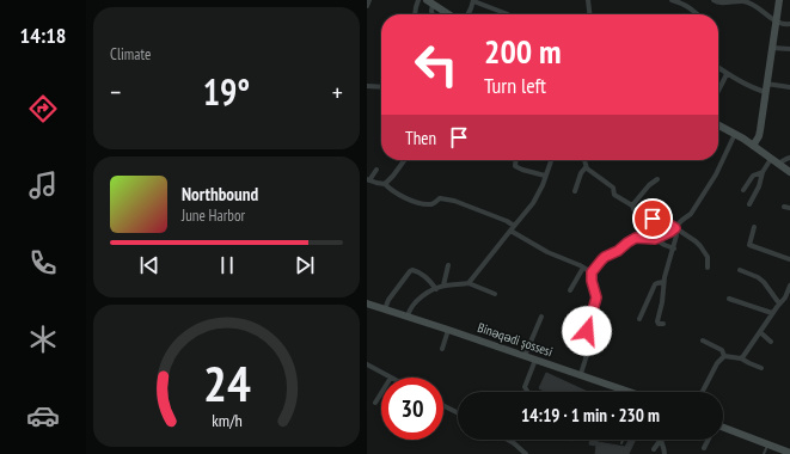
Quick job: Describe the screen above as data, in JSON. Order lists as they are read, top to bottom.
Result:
{
  "streets": {
    "main road": ["Binəqədi şossesi"]
  },
  "page": {
    "tabs": "14:18",
    "tile": "Climate",
    "turn": ["200 m", "Turn left"],
    "heat": ["−", "19°", "+"],
    "then": "Then",
    "song": ["Northbound", "June Harbor"],
    "limit": "30",
    "trip": "14:19 · 1 min · 230 m",
    "gauge": ["24", "km/h"]
  }
}
